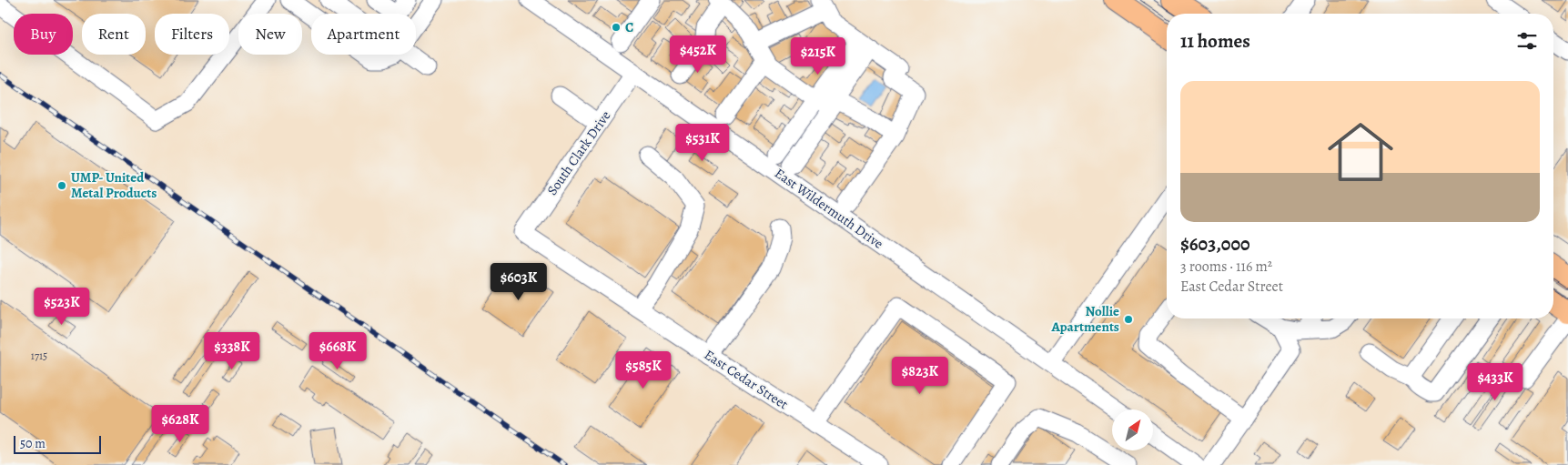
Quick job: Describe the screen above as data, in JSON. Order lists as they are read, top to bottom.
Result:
{
  "streets": {
    "street": ["South Clark Drive", "East Wildermuth Drive", "East Cedar Street"]
  },
  "crossings": [
    ["South Clark Drive", "East Wildermuth Drive"],
    ["South Clark Drive", "East Cedar Street"]
  ],
  "places": ["C", "UMP- United Metal Products", "Nollie Apartments"],
  "house_numbers": ["1715"],
  "scale_bar": "50 m",
  "north": "top right",
  "page": {
    "chip": [
      "Buy",
      "Rent",
      "Filters",
      "New",
      "Apartment"
    ],
    "heading": "11 homes",
    "price": [
      "$452K",
      "$215K",
      "$531K",
      "$603K",
      "$523K",
      "$338K",
      "$668K",
      "$585K",
      "$823K",
      "$433K",
      "$628K"
    ],
    "list": [
      {
        "name": "$603,000",
        "note": "3 rooms · 116 m² · East Cedar Street"
      }
    ],
    "scale": "50 m"
  }
}
